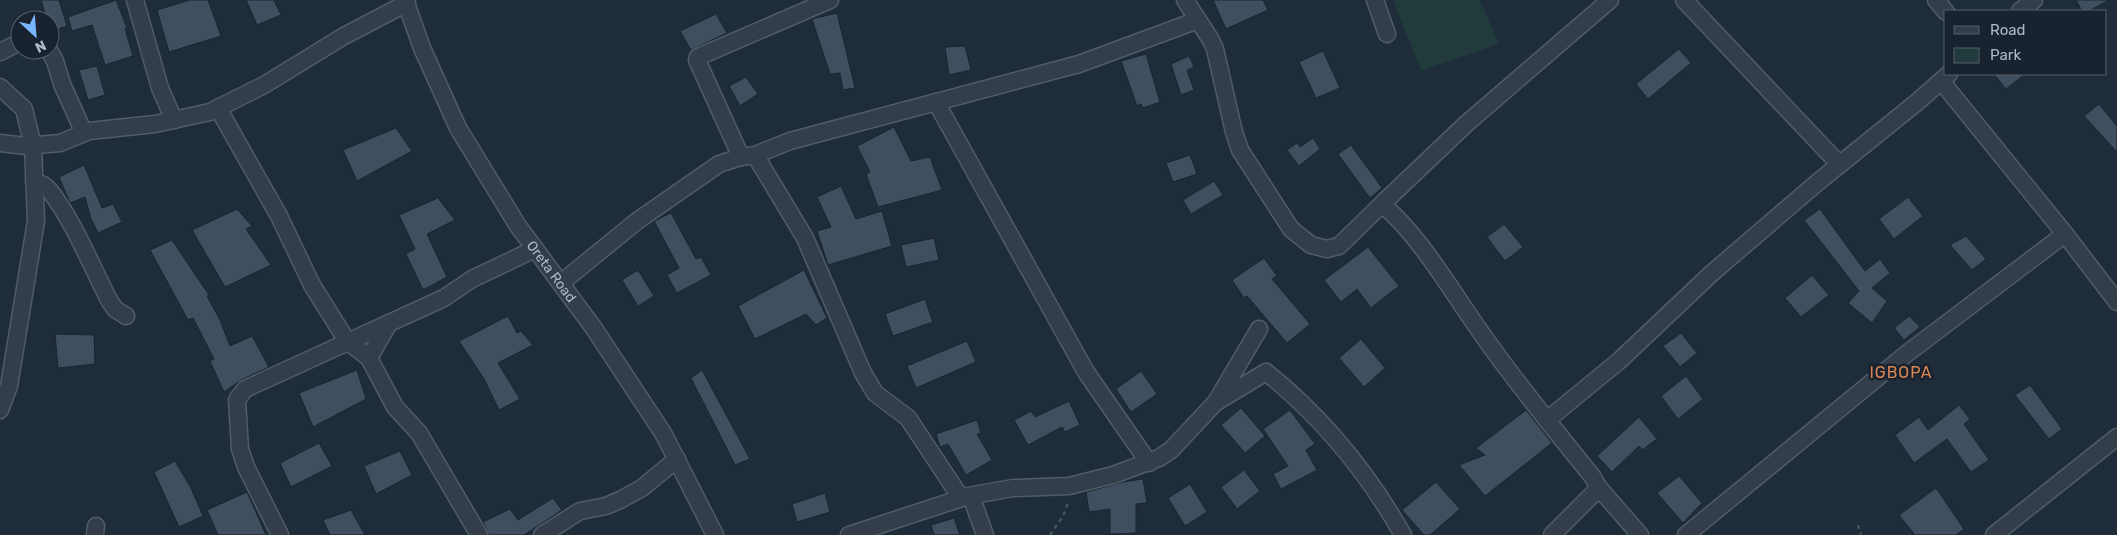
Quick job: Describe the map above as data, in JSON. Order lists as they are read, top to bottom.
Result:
{
  "streets": {
    "street": ["Oreta Road"]
  },
  "districts": ["IGBOPA"],
  "legend": ["Road", "Park"],
  "north": "bottom right"
}
